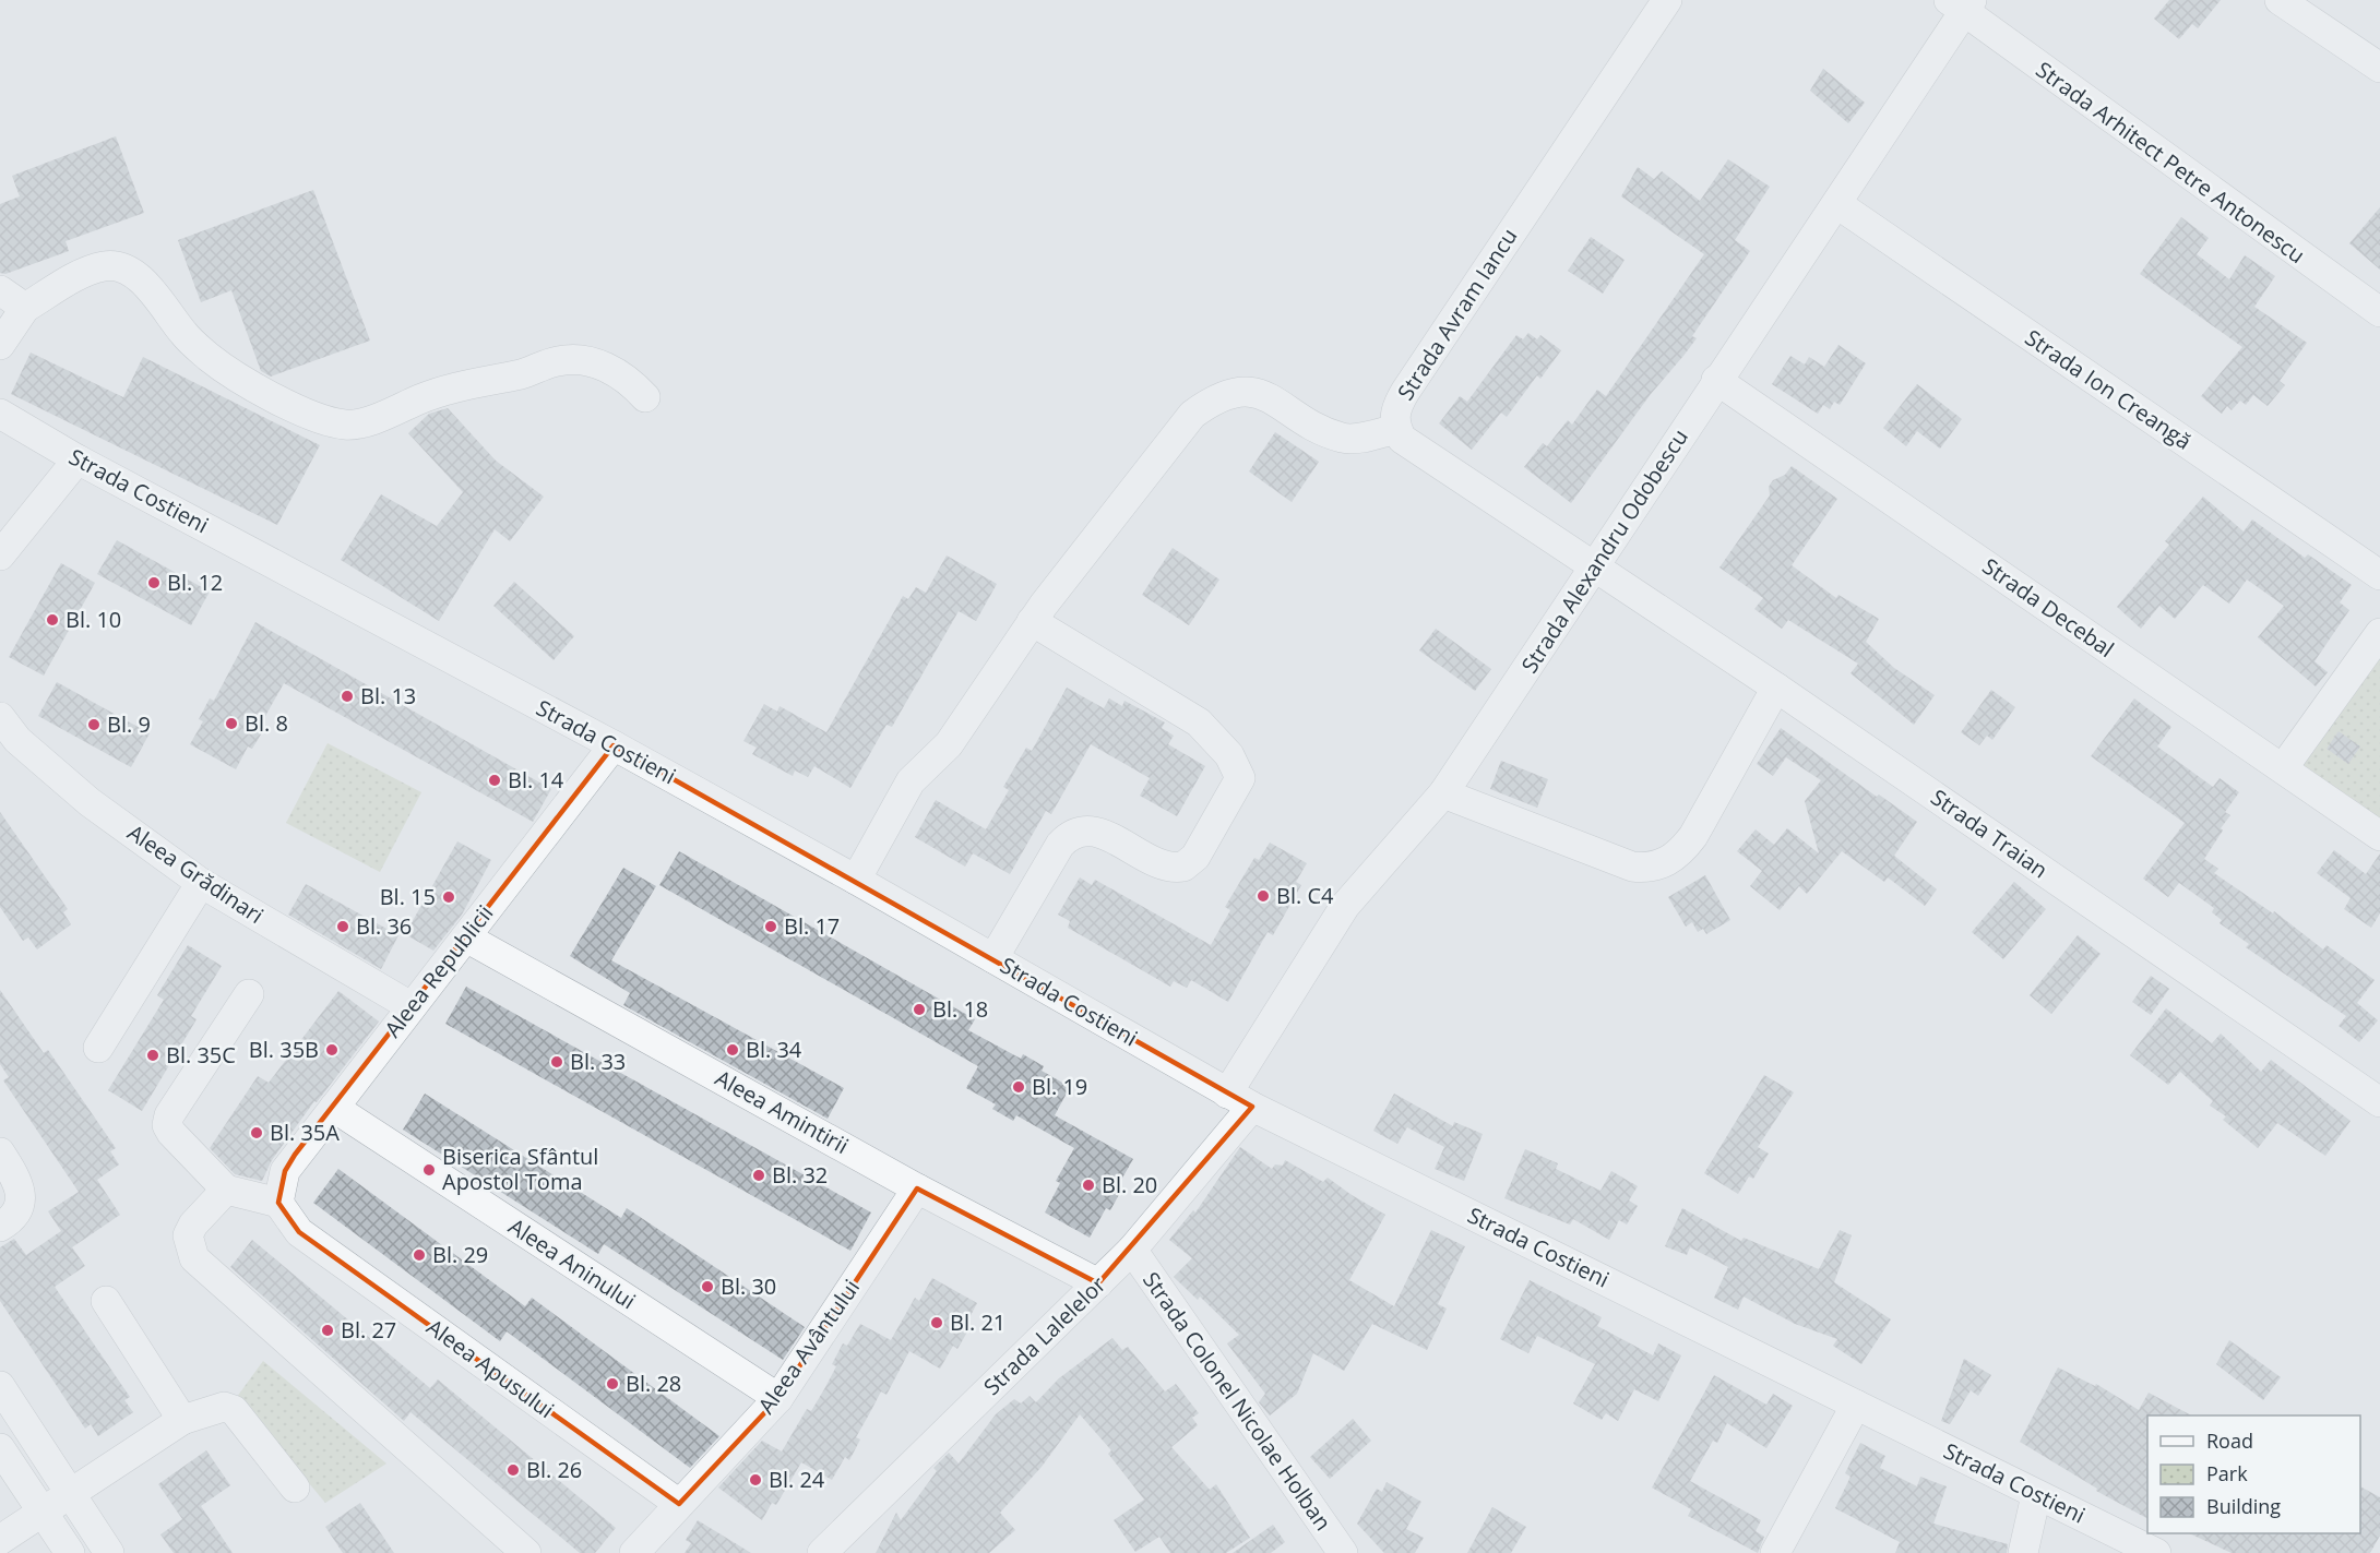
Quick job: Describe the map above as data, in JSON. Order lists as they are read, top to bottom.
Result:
{
  "streets": {
    "street": [
      "Strada Arhitect Petre Antonescu",
      "Strada Avram Iancu",
      "Strada Ion Creangă",
      "Strada Costieni",
      "Strada Alexandru Odobescu",
      "Strada Decebal",
      "Strada Traian",
      "Aleea Grădinari",
      "Aleea Republicii",
      "Aleea Amintirii",
      "Aleea Aninului",
      "Strada Lalelelor",
      "Aleea Avântului",
      "Aleea Apusului",
      "Strada Colonel Nicolae Holban"
    ]
  },
  "crossings": [
    ["Strada Arhitect Petre Antonescu", "Strada Alexandru Odobescu"],
    ["Strada Avram Iancu", "Strada Alexandru Odobescu"],
    ["Strada Avram Iancu", "Strada Traian"],
    ["Strada Ion Creangă", "Strada Alexandru Odobescu"],
    ["Strada Costieni", "Strada Alexandru Odobescu"],
    ["Strada Costieni", "Aleea Republicii"],
    ["Strada Costieni", "Strada Lalelelor"],
    ["Strada Alexandru Odobescu", "Strada Decebal"],
    ["Strada Alexandru Odobescu", "Strada Traian"],
    ["Strada Alexandru Odobescu", "Strada Lalelelor"],
    ["Aleea Grădinari", "Aleea Republicii"],
    ["Aleea Republicii", "Aleea Amintirii"],
    ["Aleea Republicii", "Aleea Aninului"],
    ["Aleea Republicii", "Aleea Apusului"],
    ["Aleea Amintirii", "Strada Lalelelor"],
    ["Aleea Amintirii", "Aleea Avântului"],
    ["Aleea Aninului", "Aleea Avântului"],
    ["Strada Lalelelor", "Strada Colonel Nicolae Holban"],
    ["Aleea Avântului", "Aleea Apusului"]
  ],
  "places": [
    "Bl. 12",
    "Bl. 10",
    "Bl. 13",
    "Bl. 8",
    "Bl. 9",
    "Bl. 14",
    "Bl. C4",
    "Bl. 15",
    "Bl. 36",
    "Bl. 17",
    "Bl. 18",
    "Bl. 35B",
    "Bl. 34",
    "Bl. 35C",
    "Bl. 33",
    "Bl. 19",
    "Bl. 35A",
    "Biserica Sfântul Apostol Toma",
    "Bl. 32",
    "Bl. 20",
    "Bl. 29",
    "Bl. 30",
    "Bl. 21",
    "Bl. 27",
    "Bl. 28",
    "Bl. 26",
    "Bl. 24"
  ],
  "legend": ["Road", "Park", "Building"]
}
